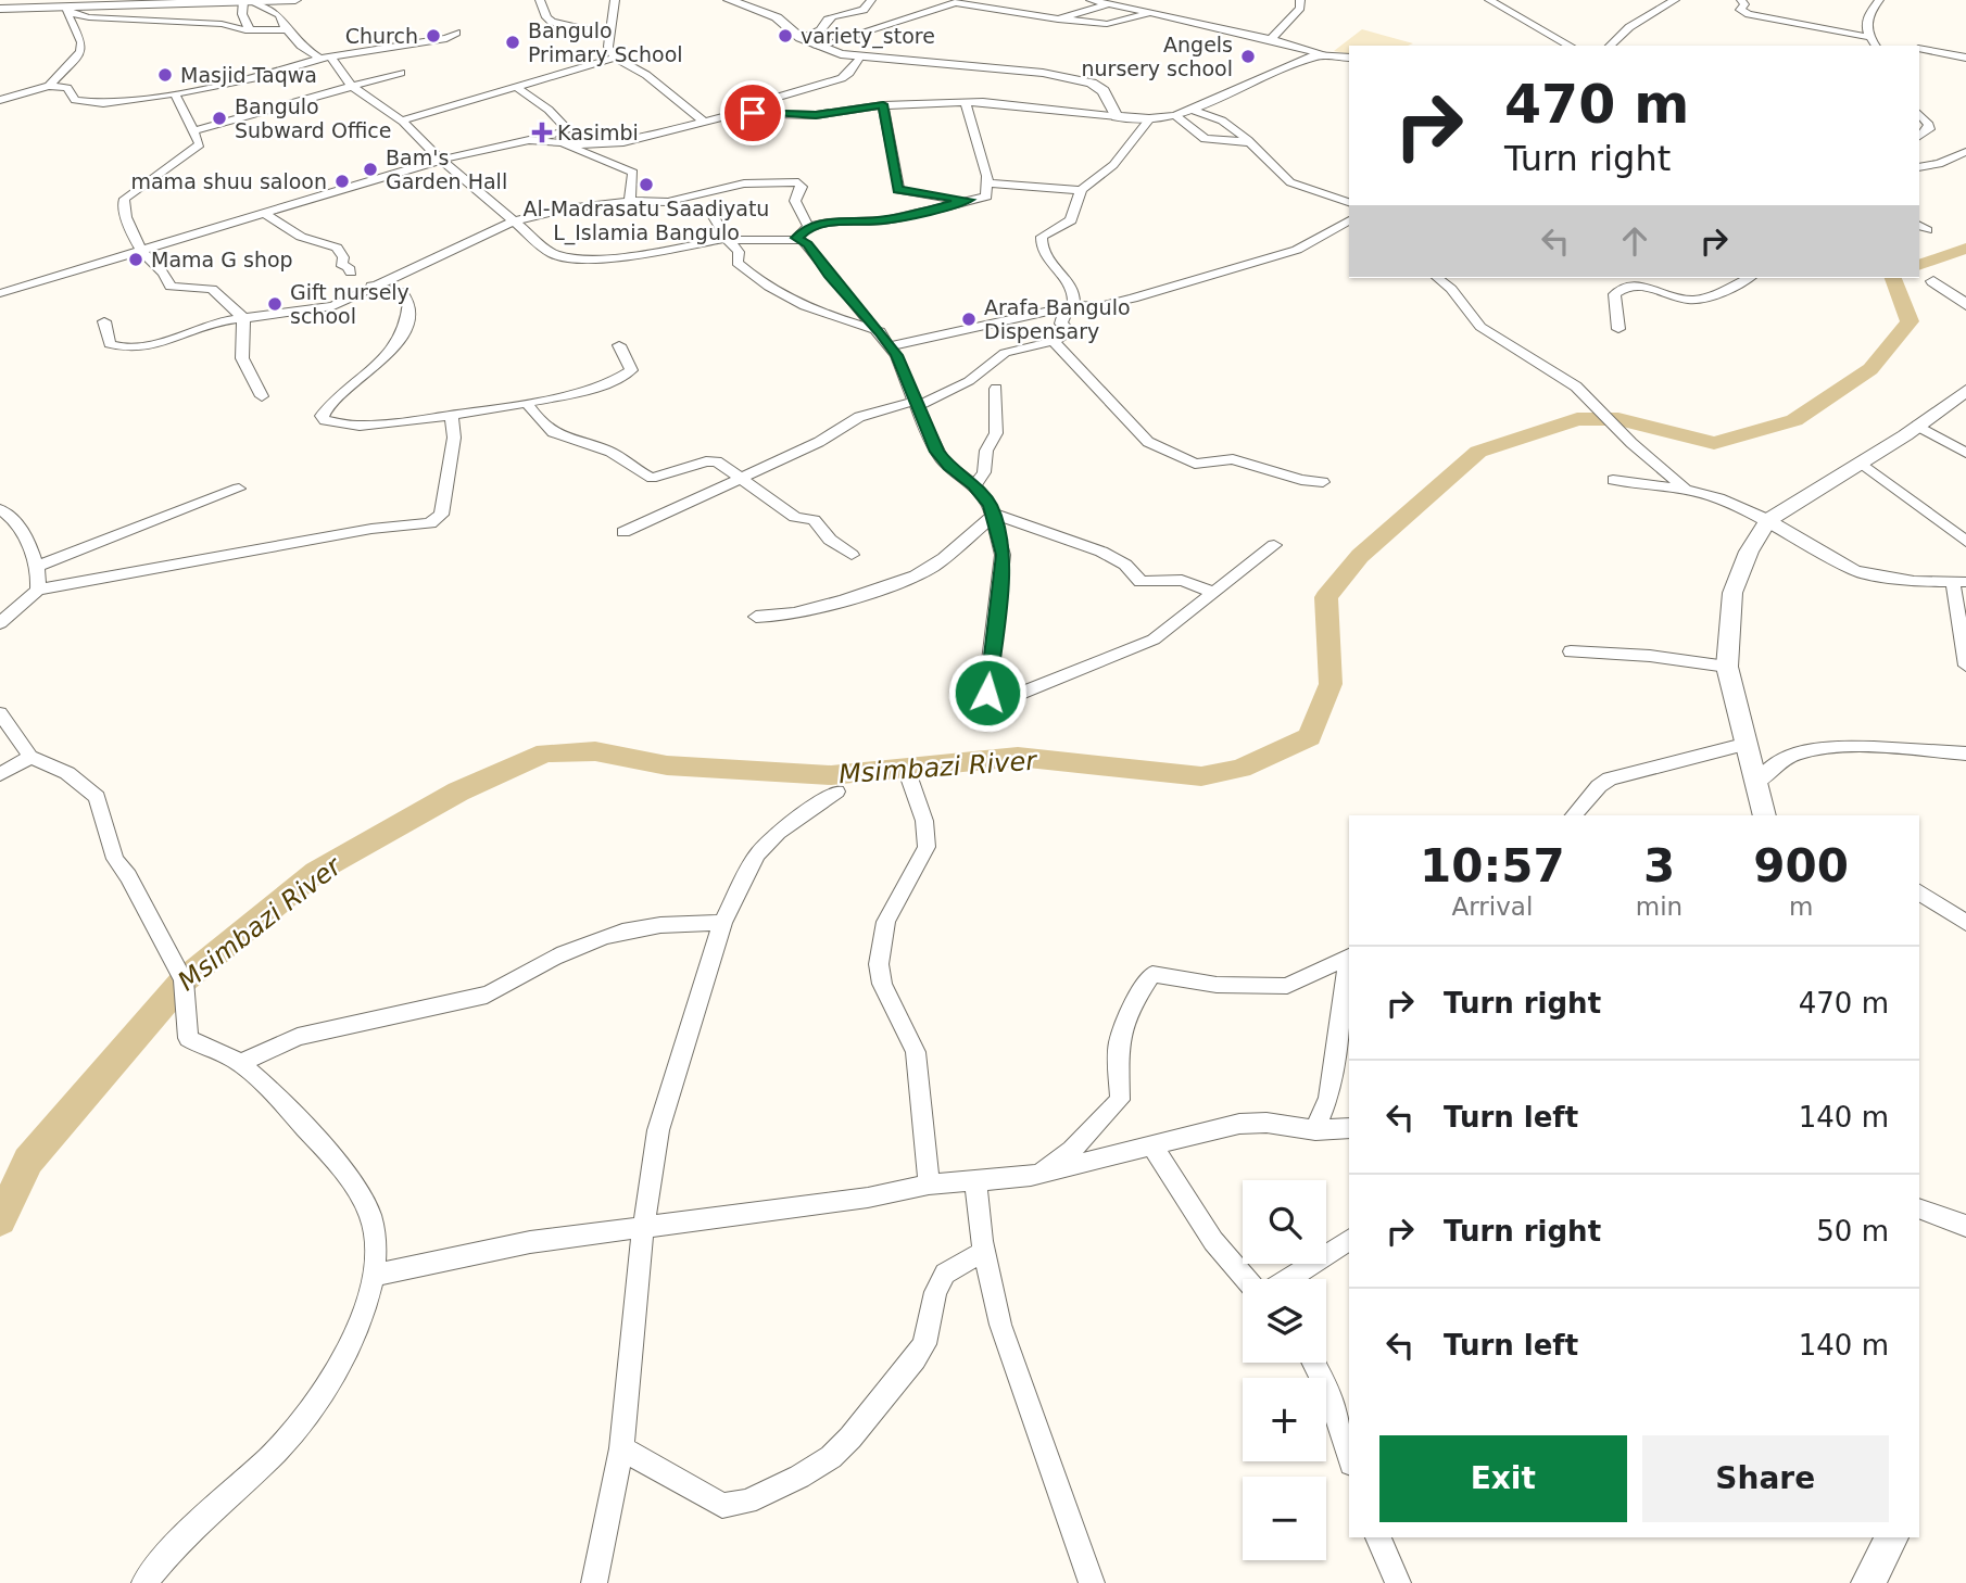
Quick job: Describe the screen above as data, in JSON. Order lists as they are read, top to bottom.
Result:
{
  "water": ["Msimbazi River"],
  "places": {
    "other": [
      "Church",
      "variety_store",
      "Bangulo Primary School",
      "Angels nursery school",
      "Masjid Taqwa",
      "Bangulo Subward Office",
      "Bam's Garden Hall",
      "mama shuu saloon",
      "Al-Madrasatu Saadiyatu L_Islamia Bangulo",
      "Mama G shop",
      "Gift nursely school",
      "Arafa Bangulo Dispensary"
    ],
    "health": ["Kasimbi"]
  },
  "page": {
    "turn": ["470 m", "Turn right"],
    "eta": [
      "10:57",
      "Arrival",
      "3",
      "min",
      "900",
      "m"
    ],
    "list": [
      {
        "name": "Turn right",
        "value": "470 m"
      },
      {
        "name": "Turn left",
        "value": "140 m"
      },
      {
        "name": "Turn right",
        "value": "50 m"
      },
      {
        "name": "Turn left",
        "value": "140 m"
      }
    ],
    "map_buttons": ["+", "−"],
    "buttons": ["Exit", "Share"]
  }
}
